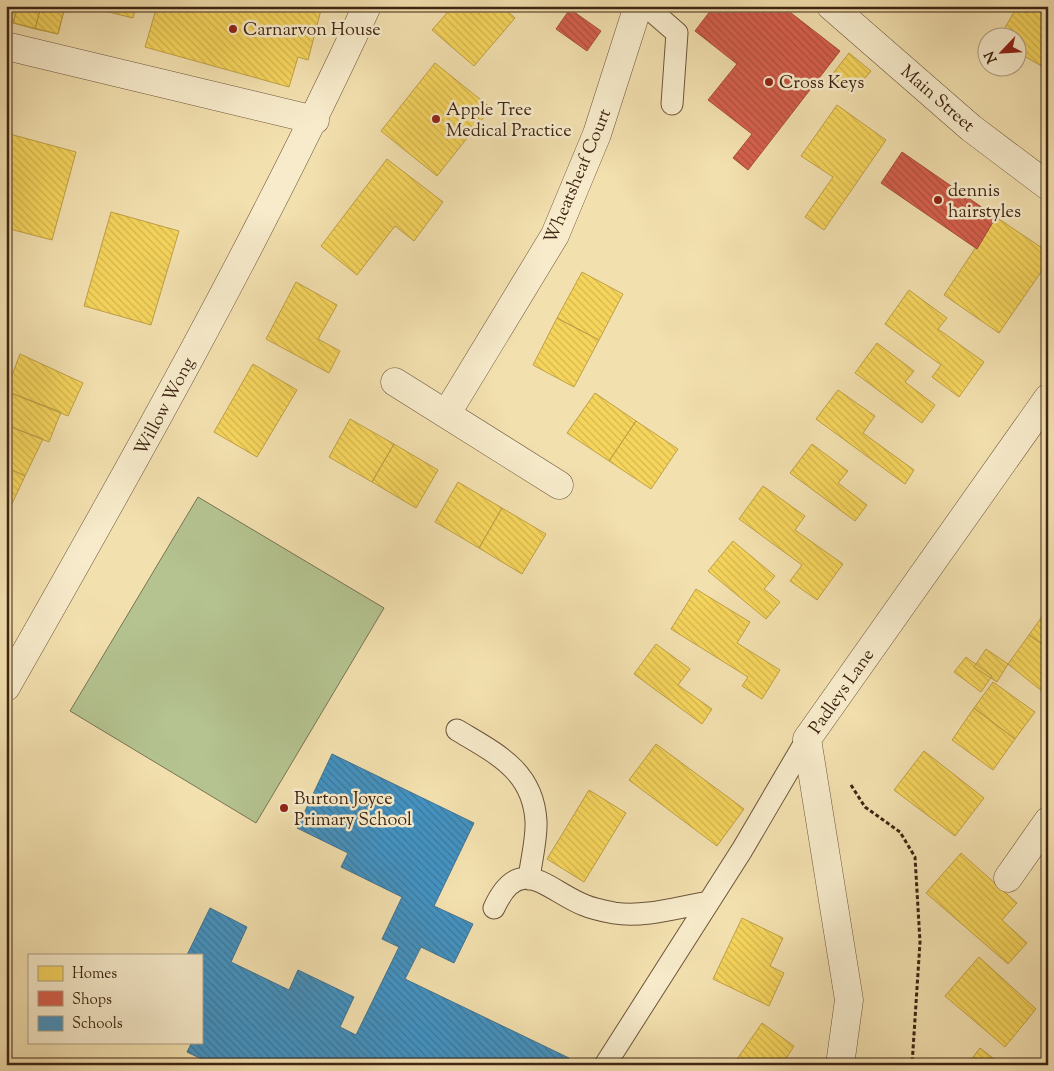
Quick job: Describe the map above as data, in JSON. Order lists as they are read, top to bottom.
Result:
{
  "streets": {
    "street": [
      "Main Street",
      "Wheatsheaf Court",
      "Willow Wong",
      "Padleys Lane"
    ]
  },
  "places": [
    "Carnarvon House",
    "Cross Keys",
    "Apple Tree Medical Practice",
    "dennis hairstyles",
    "Burton Joyce Primary School"
  ],
  "legend": ["Homes", "Shops", "Schools"],
  "north": "bottom left"
}
